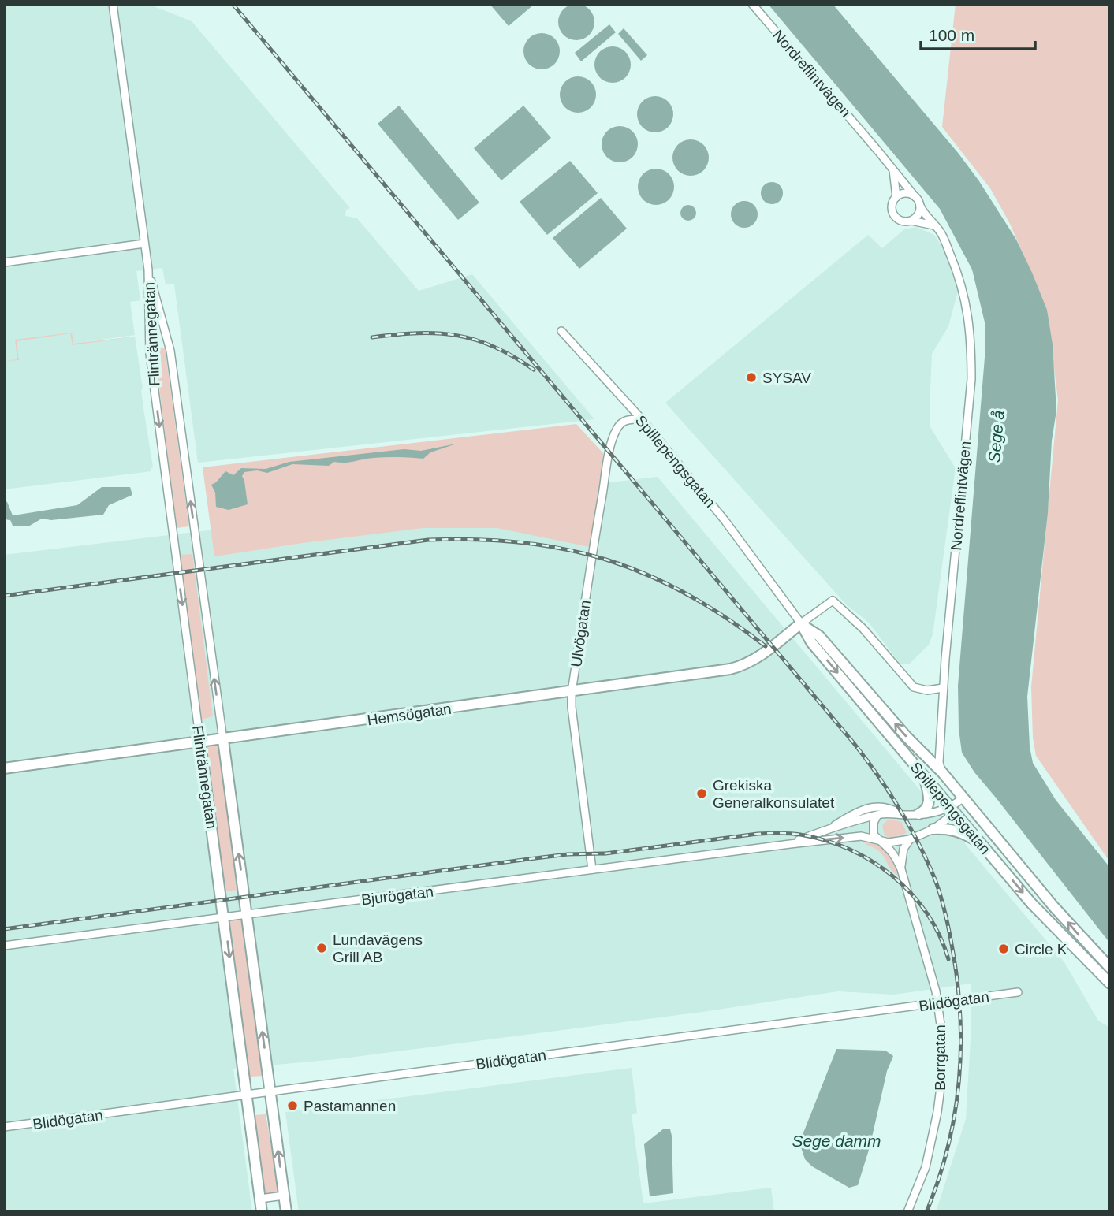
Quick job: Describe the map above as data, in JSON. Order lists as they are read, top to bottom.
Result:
{
  "streets": {
    "street": [
      "Nordreflintvägen",
      "Flintrännegatan",
      "Spillepengsgatan",
      "Ulvögatan",
      "Hemsögatan",
      "Bjurögatan",
      "Blidögatan",
      "Borrgatan"
    ]
  },
  "crossings": [
    ["Nordreflintvägen", "Spillepengsgatan"],
    ["Flintrännegatan", "Hemsögatan"],
    ["Flintrännegatan", "Bjurögatan"],
    ["Flintrännegatan", "Blidögatan"],
    ["Spillepengsgatan", "Ulvögatan"],
    ["Spillepengsgatan", "Hemsögatan"],
    ["Spillepengsgatan", "Bjurögatan"],
    ["Ulvögatan", "Hemsögatan"],
    ["Ulvögatan", "Bjurögatan"],
    ["Bjurögatan", "Borrgatan"],
    ["Blidögatan", "Borrgatan"]
  ],
  "water": ["Sege å", "Sege damm"],
  "places": [
    "SYSAV",
    "Grekiska Generalkonsulatet",
    "Lundavägens Grill AB",
    "Circle K",
    "Pastamannen"
  ],
  "scale_bar": "100 m"
}
